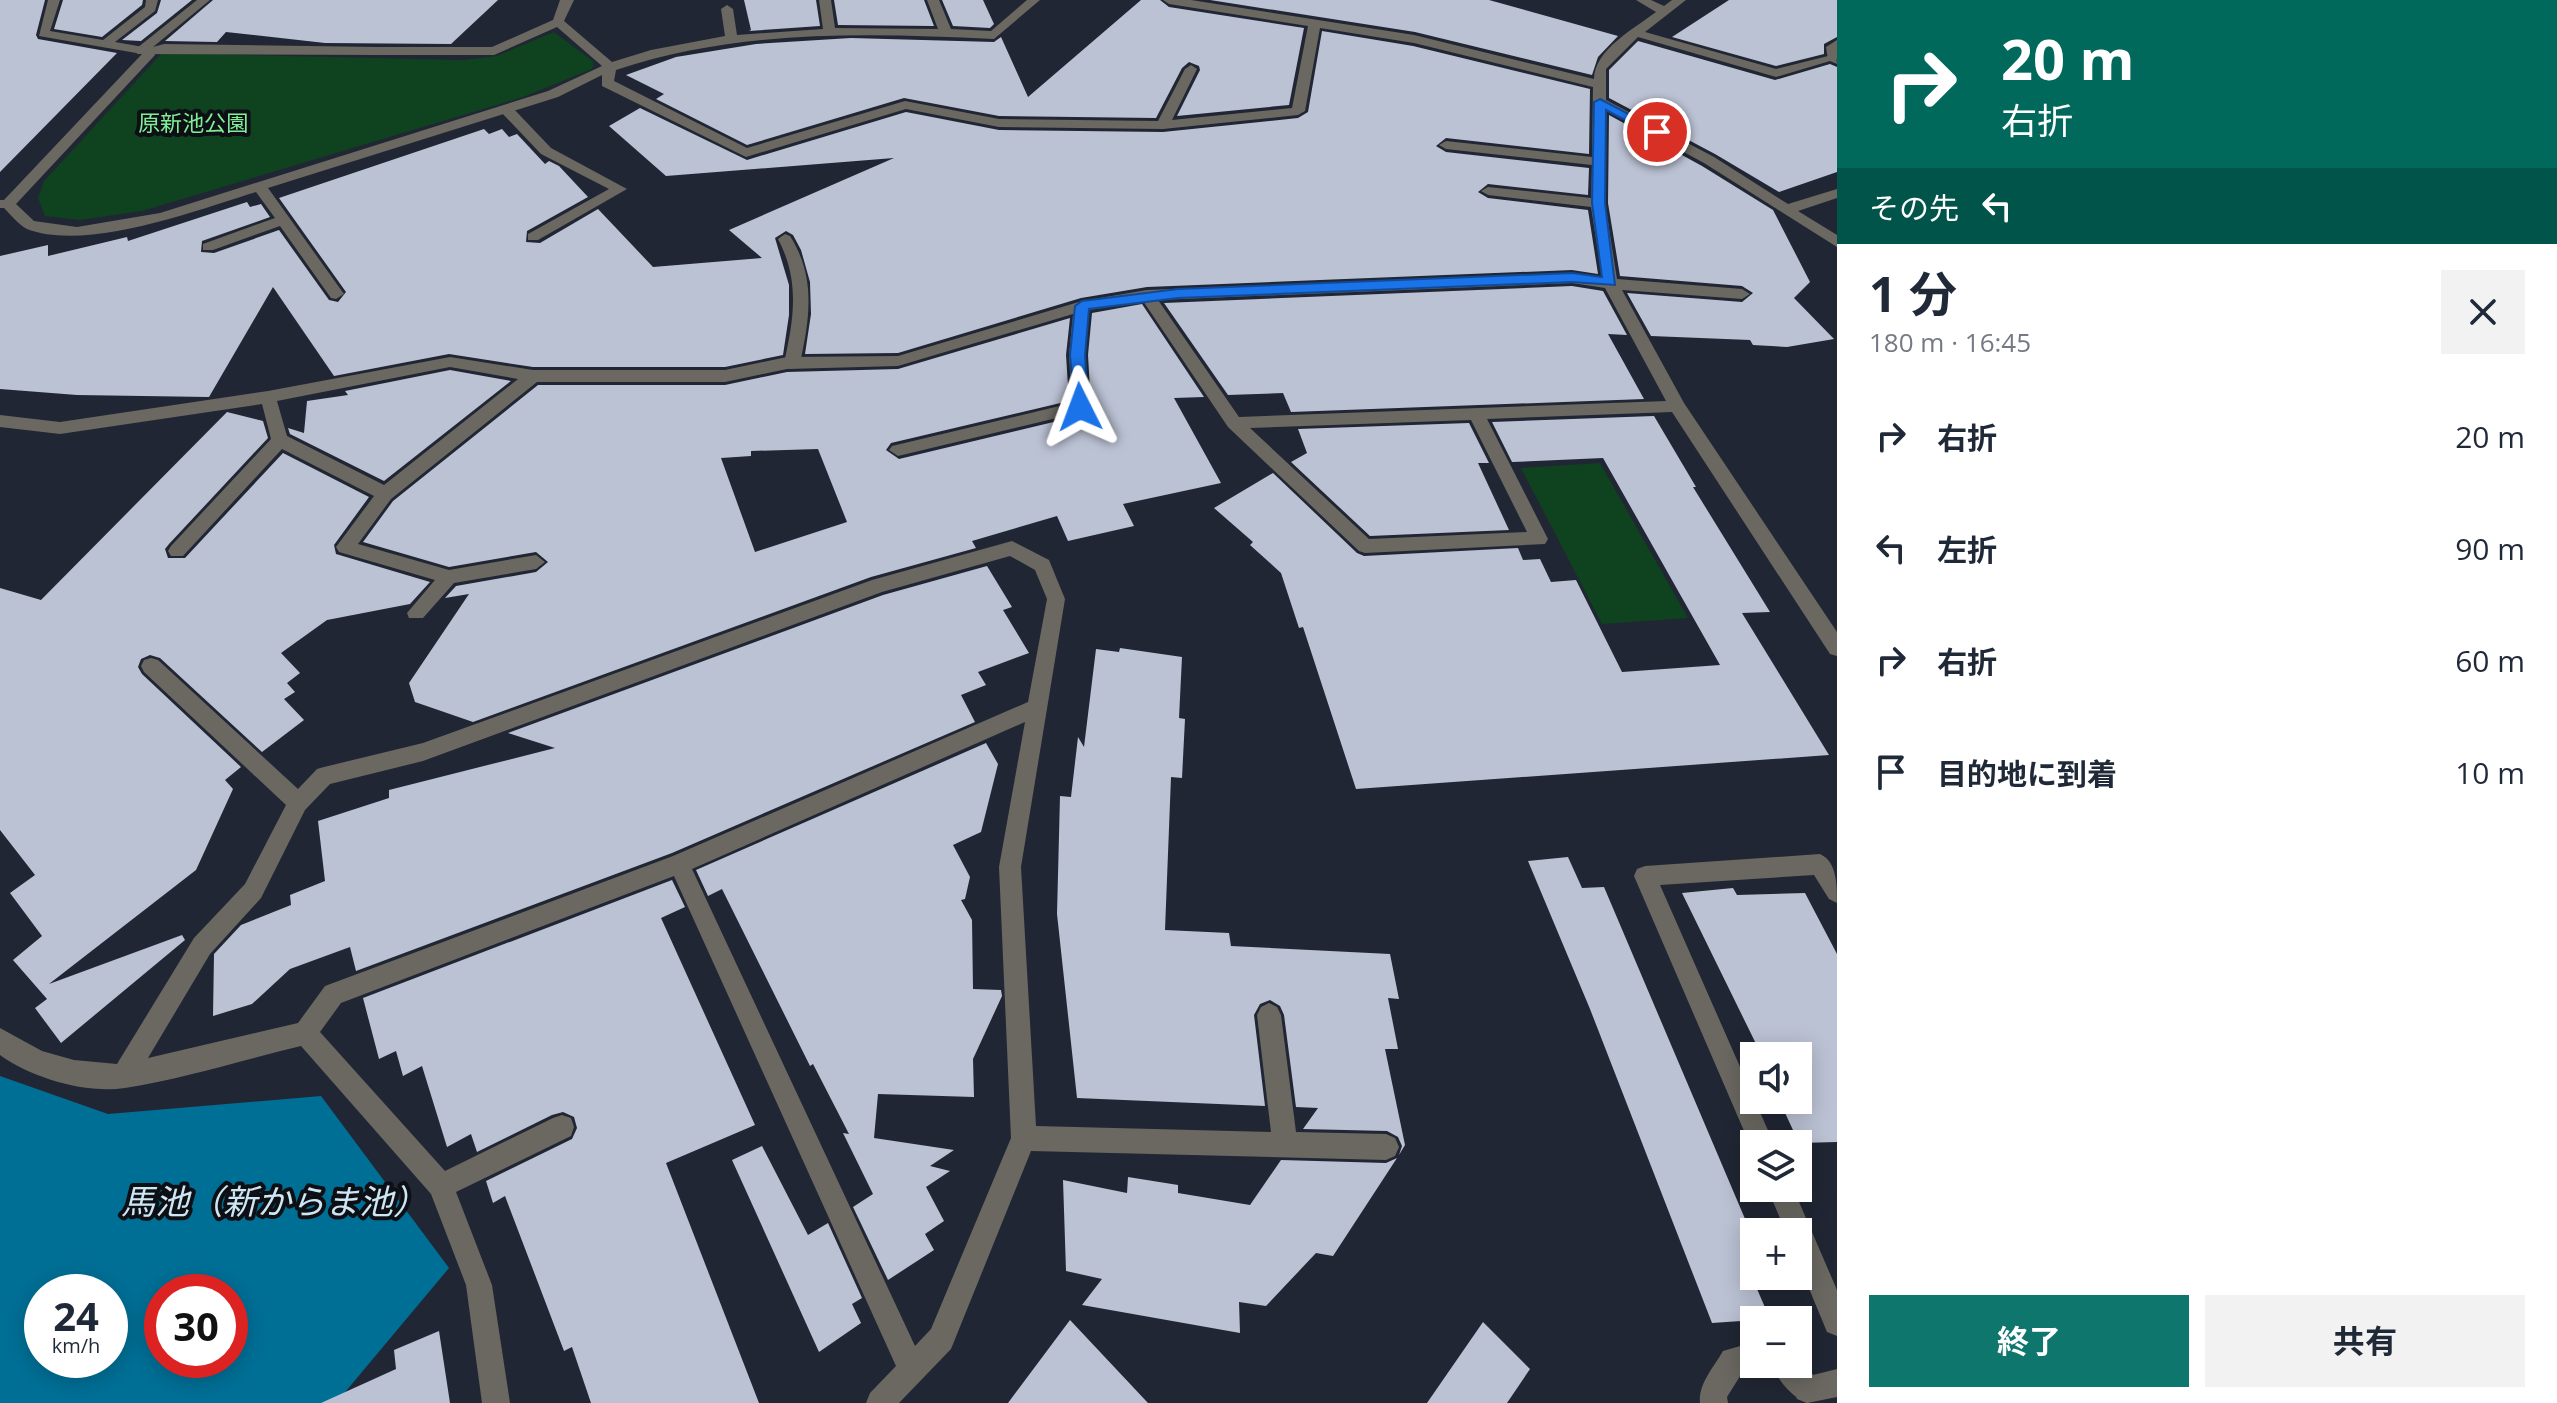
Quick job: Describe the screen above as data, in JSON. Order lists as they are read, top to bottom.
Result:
{
  "water": ["馬池（新からま池）"],
  "parks": ["原新池公園"],
  "page": {
    "turn": ["20 m", "右折"],
    "then": "その先",
    "heading": ["1 分", "180 m · 16:45"],
    "list": [
      {
        "name": "右折",
        "value": "20 m"
      },
      {
        "name": "左折",
        "value": "90 m"
      },
      {
        "name": "右折",
        "value": "60 m"
      },
      {
        "name": "目的地に到着",
        "value": "10 m"
      }
    ],
    "map_buttons": ["+", "−"],
    "speed": "24 km/h",
    "limit": "30",
    "buttons": ["終了", "共有"]
  }
}
